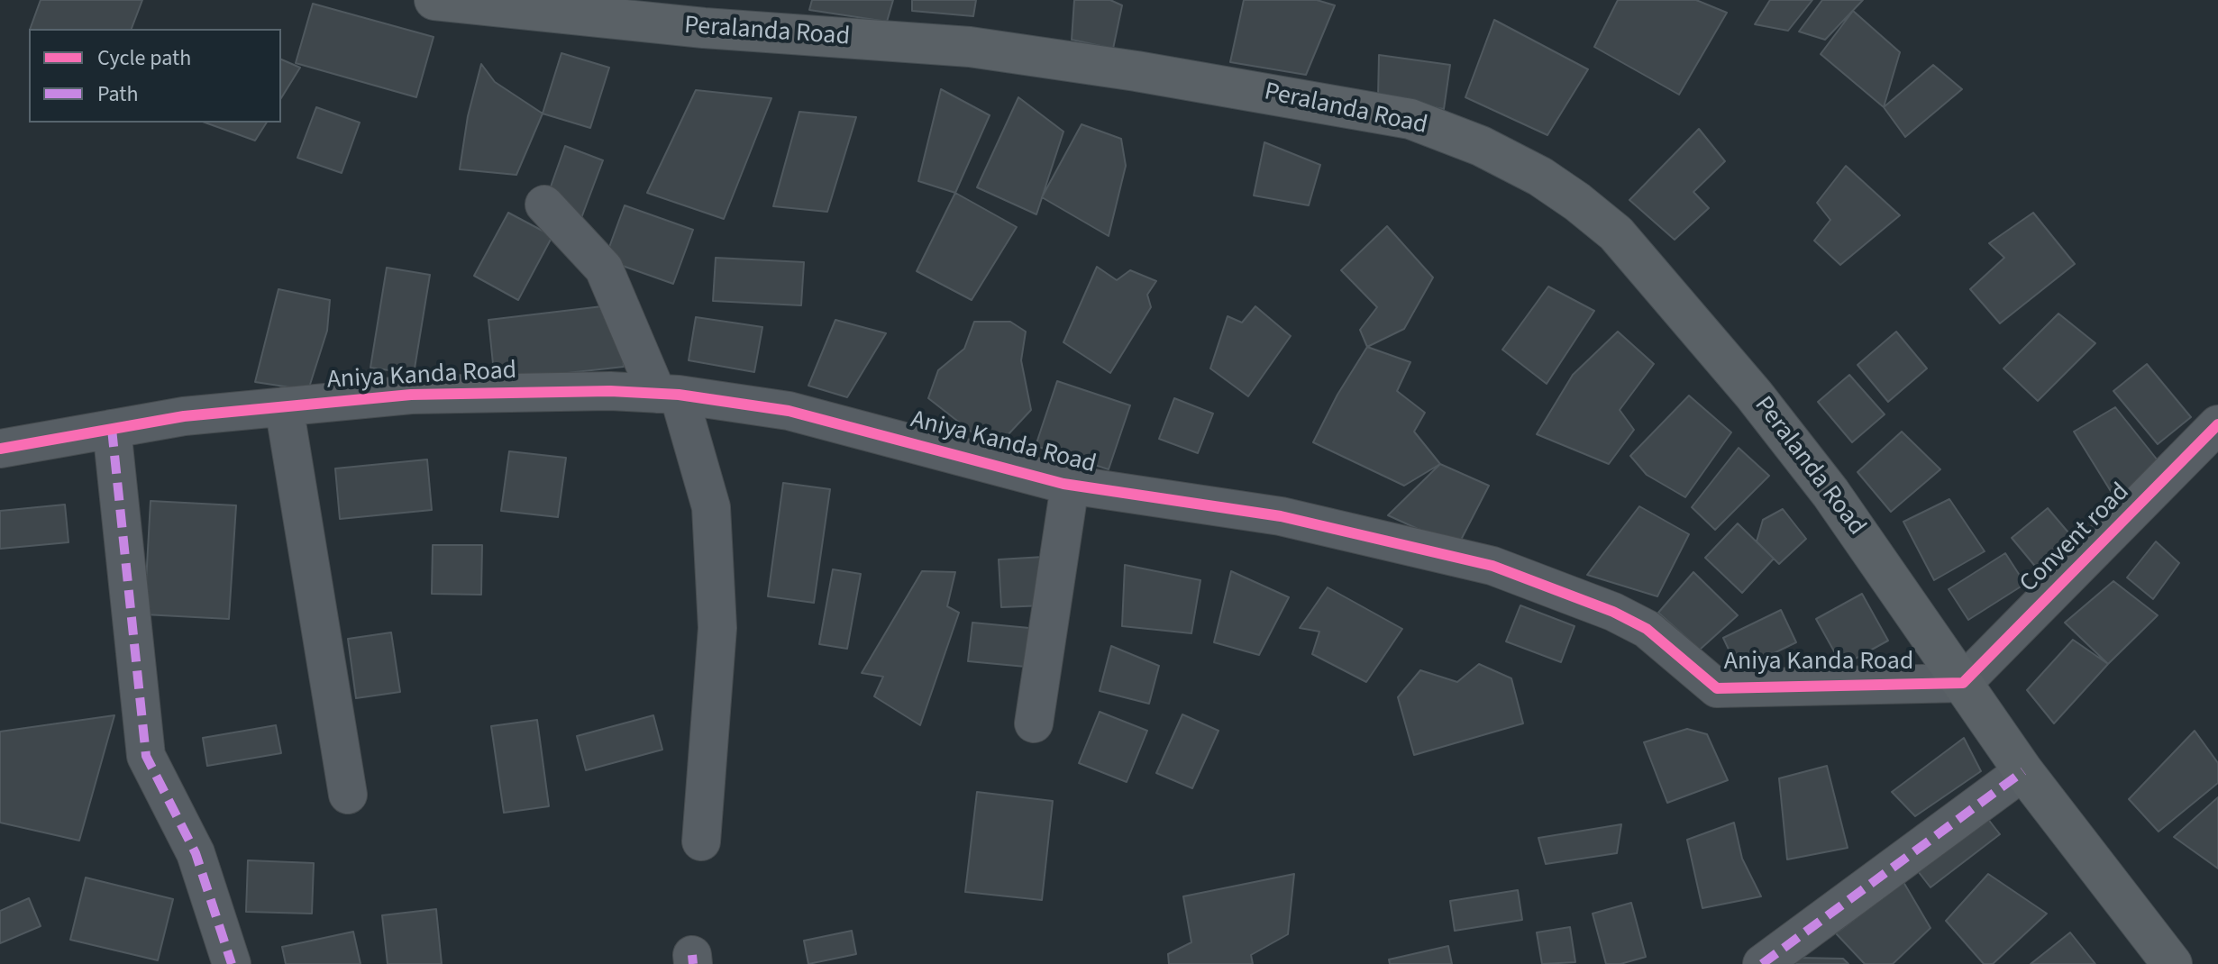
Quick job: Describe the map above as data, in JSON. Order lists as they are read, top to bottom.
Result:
{
  "streets": {
    "main road": ["Peralanda Road"],
    "street": ["Aniya Kanda Road", "Convent road"]
  },
  "crossings": [
    ["Peralanda Road", "Aniya Kanda Road"],
    ["Peralanda Road", "Convent road"],
    ["Aniya Kanda Road", "Convent road"]
  ],
  "legend": ["Cycle path", "Path"]
}
